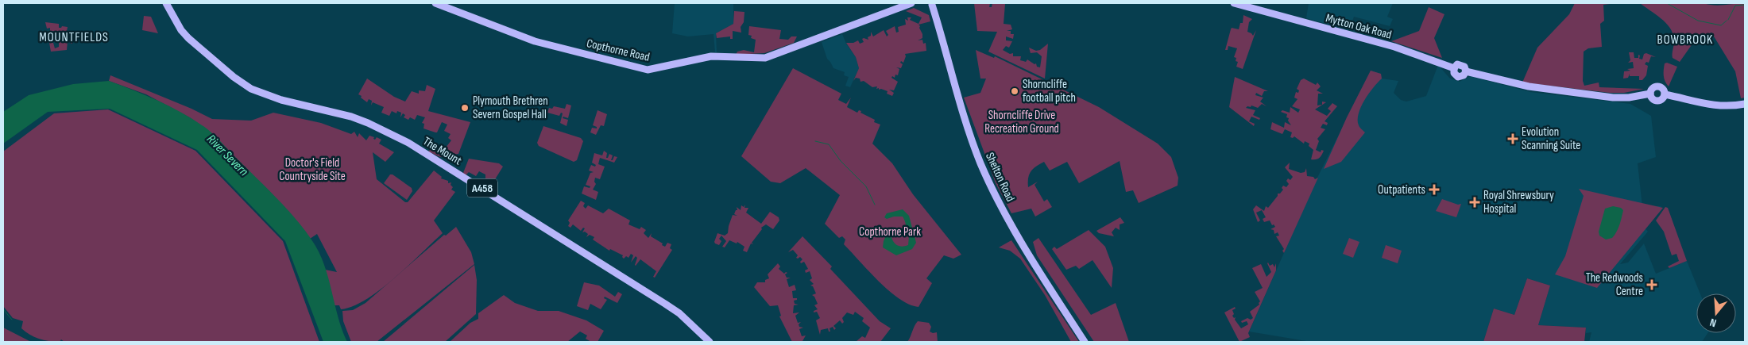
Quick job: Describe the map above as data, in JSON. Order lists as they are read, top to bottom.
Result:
{
  "streets": {
    "main road": [
      "Mytton Oak Road",
      "Copthorne Road",
      "The Mount",
      "Shelton Road",
      "A458"
    ]
  },
  "districts": ["MOUNTFIELDS", "BOWBROOK"],
  "water": ["River Severn"],
  "parks": ["Shorncliffe Drive Recreation Ground", "Doctor's Field Countryside Site", "Copthorne Park"],
  "places": {
    "other": ["Shorncliffe football pitch", "Plymouth Brethren Severn Gospel Hall"],
    "health": [
      "Evolution Scanning Suite",
      "Outpatients",
      "Royal Shrewsbury Hospital",
      "The Redwoods Centre"
    ]
  },
  "north": "bottom"
}
